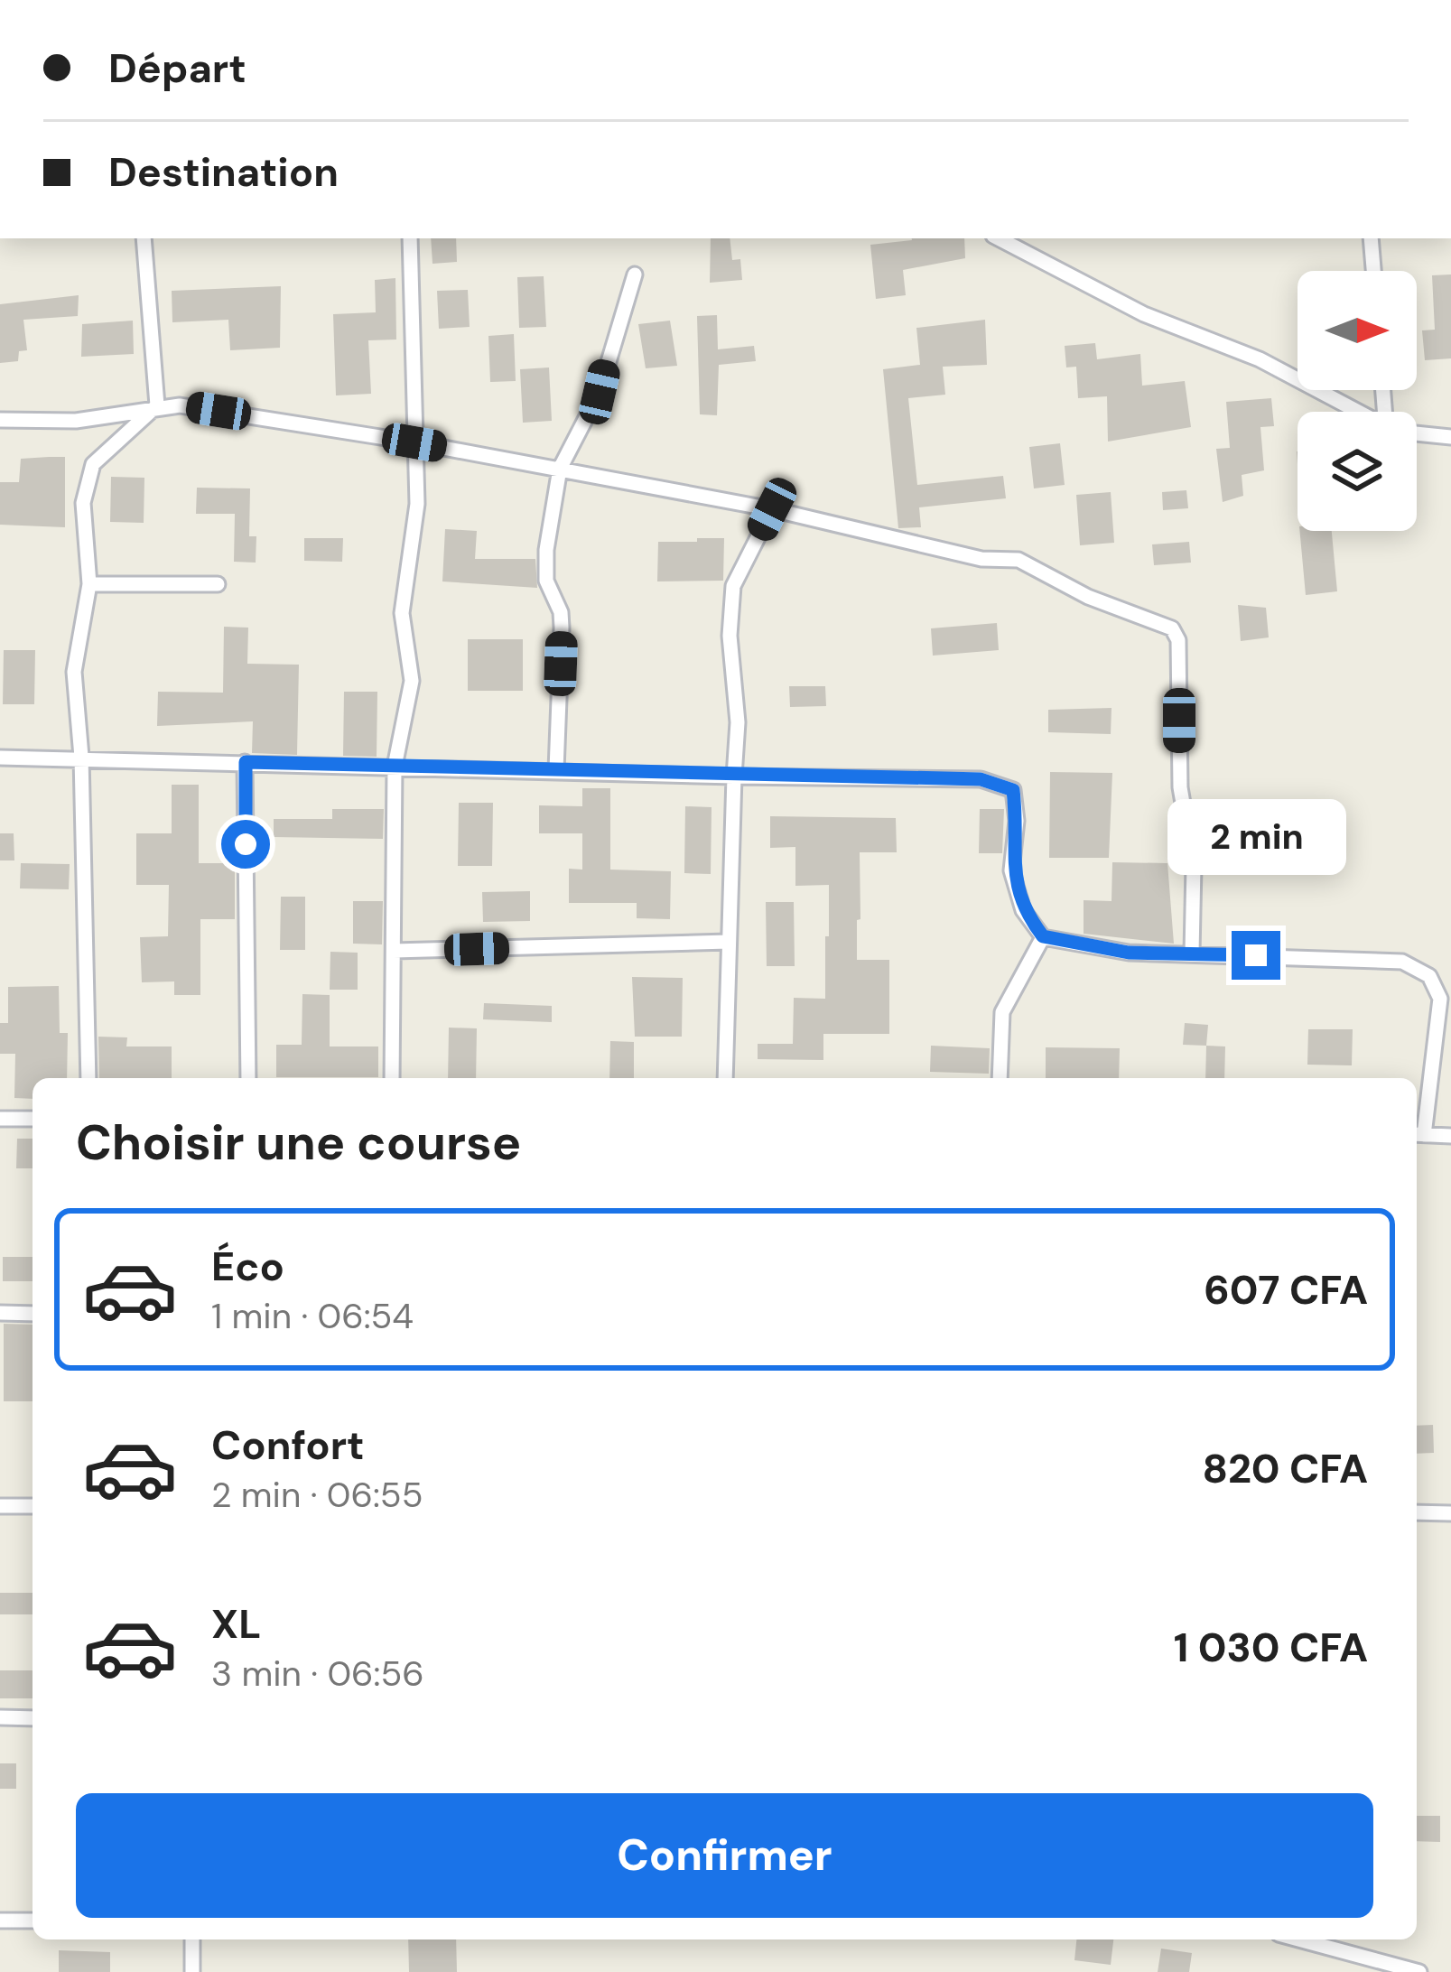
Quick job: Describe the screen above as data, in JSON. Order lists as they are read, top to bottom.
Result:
{
  "north": "right",
  "page": {
    "banner": ["Départ", "Destination"],
    "bubble": "2 min",
    "heading": "Choisir une course",
    "list": [
      {
        "name": "Éco",
        "note": "1 min · 06:54",
        "value": "607 CFA"
      },
      {
        "name": "Confort",
        "note": "2 min · 06:55",
        "value": "820 CFA"
      },
      {
        "name": "XL",
        "note": "3 min · 06:56",
        "value": "1 030 CFA"
      }
    ],
    "buttons": "Confirmer"
  }
}
